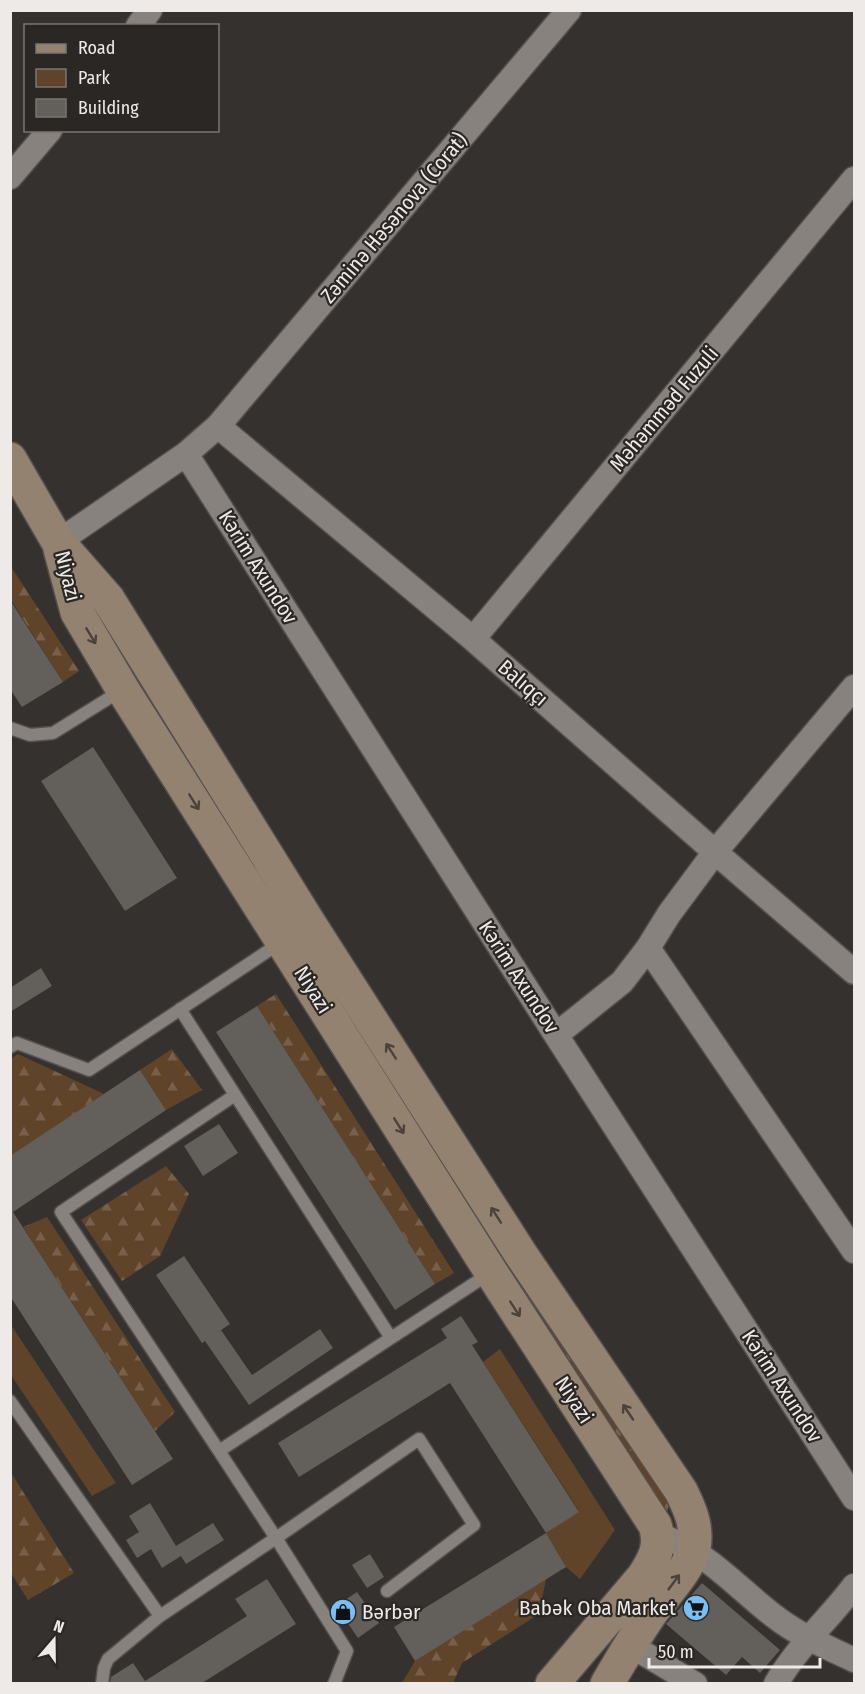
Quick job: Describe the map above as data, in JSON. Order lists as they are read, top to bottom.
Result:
{
  "streets": {
    "main road": ["Niyazi"],
    "street": [
      "Zəminə Həsənova (Corat)",
      "Məhəmməd Fuzuli",
      "Kərim Axundov",
      "Balıqçı"
    ]
  },
  "crossings": [
    ["Zəminə Həsənova (Corat)", "Balıqçı"],
    ["Məhəmməd Fuzuli", "Balıqçı"]
  ],
  "places": {
    "supermarket": ["Babək Oba Market"],
    "shop": ["Bərbər"]
  },
  "legend": ["Road", "Park", "Building"],
  "scale_bar": "50 m",
  "north": "top"
}
